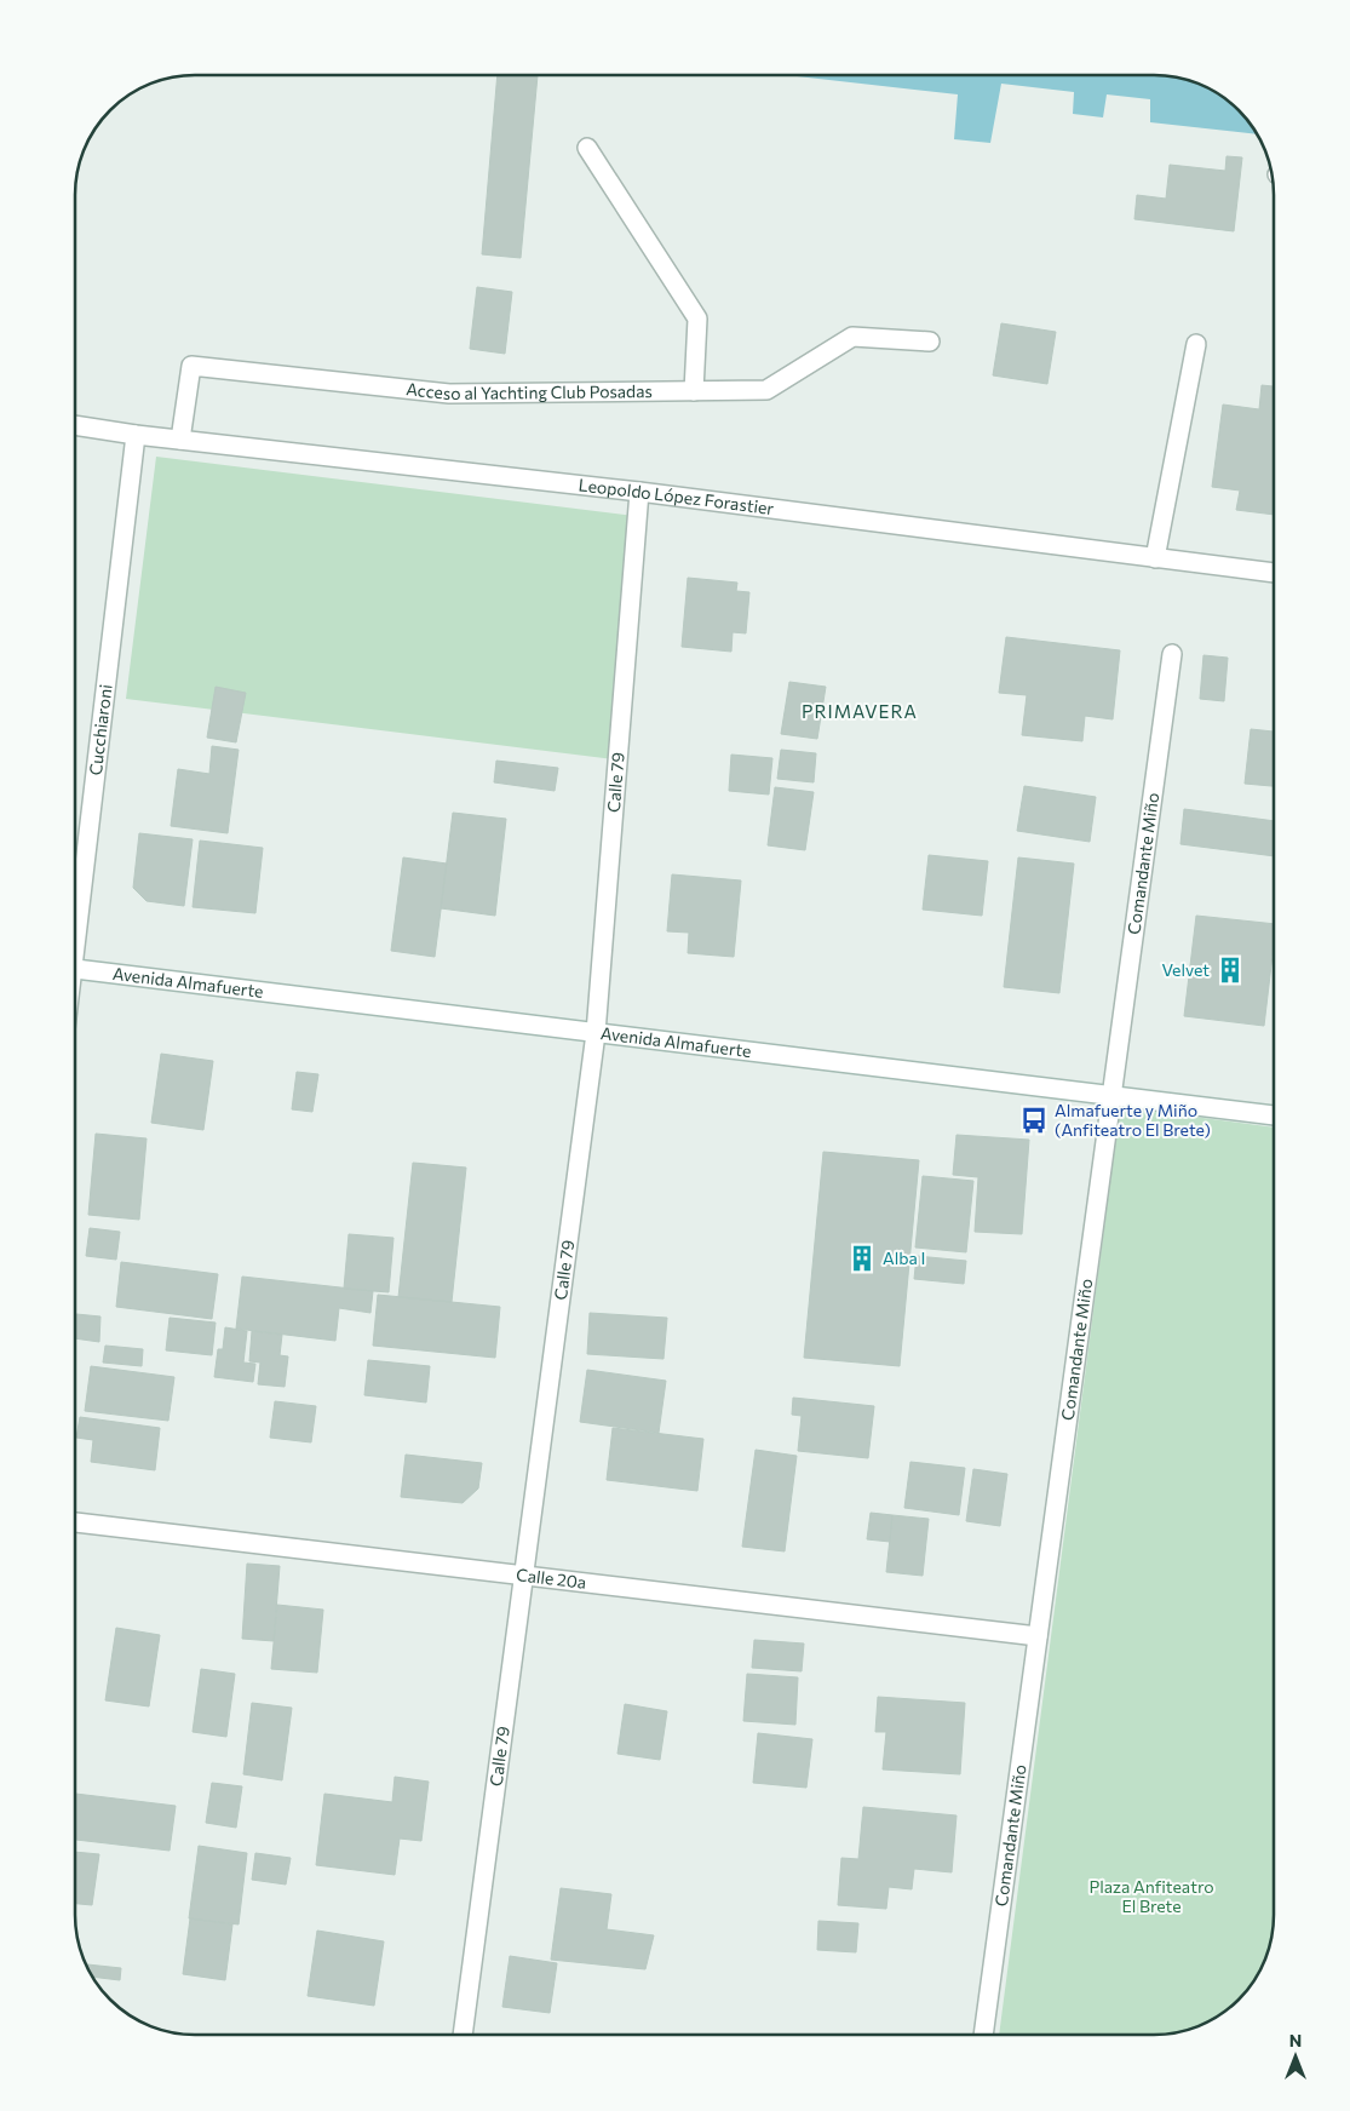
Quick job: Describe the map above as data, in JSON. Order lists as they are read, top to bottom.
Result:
{
  "streets": {
    "street": [
      "Acceso al Yachting Club Posadas",
      "Leopoldo López Forastier",
      "Cucchiaroni",
      "Calle 79",
      "Comandante Miño",
      "Avenida Almafuerte",
      "Calle 20a"
    ]
  },
  "crossings": [
    ["Acceso al Yachting Club Posadas", "Leopoldo López Forastier"],
    ["Leopoldo López Forastier", "Cucchiaroni"],
    ["Leopoldo López Forastier", "Calle 79"],
    ["Calle 79", "Avenida Almafuerte"],
    ["Calle 79", "Calle 20a"],
    ["Comandante Miño", "Avenida Almafuerte"],
    ["Comandante Miño", "Calle 20a"]
  ],
  "districts": ["PRIMAVERA"],
  "parks": ["Plaza Anfiteatro El Brete"],
  "places": {
    "building": ["Velvet", "Alba I"],
    "bus stop": ["Almafuerte y Miño (Anfiteatro El Brete)"]
  },
  "north": "top"
}
